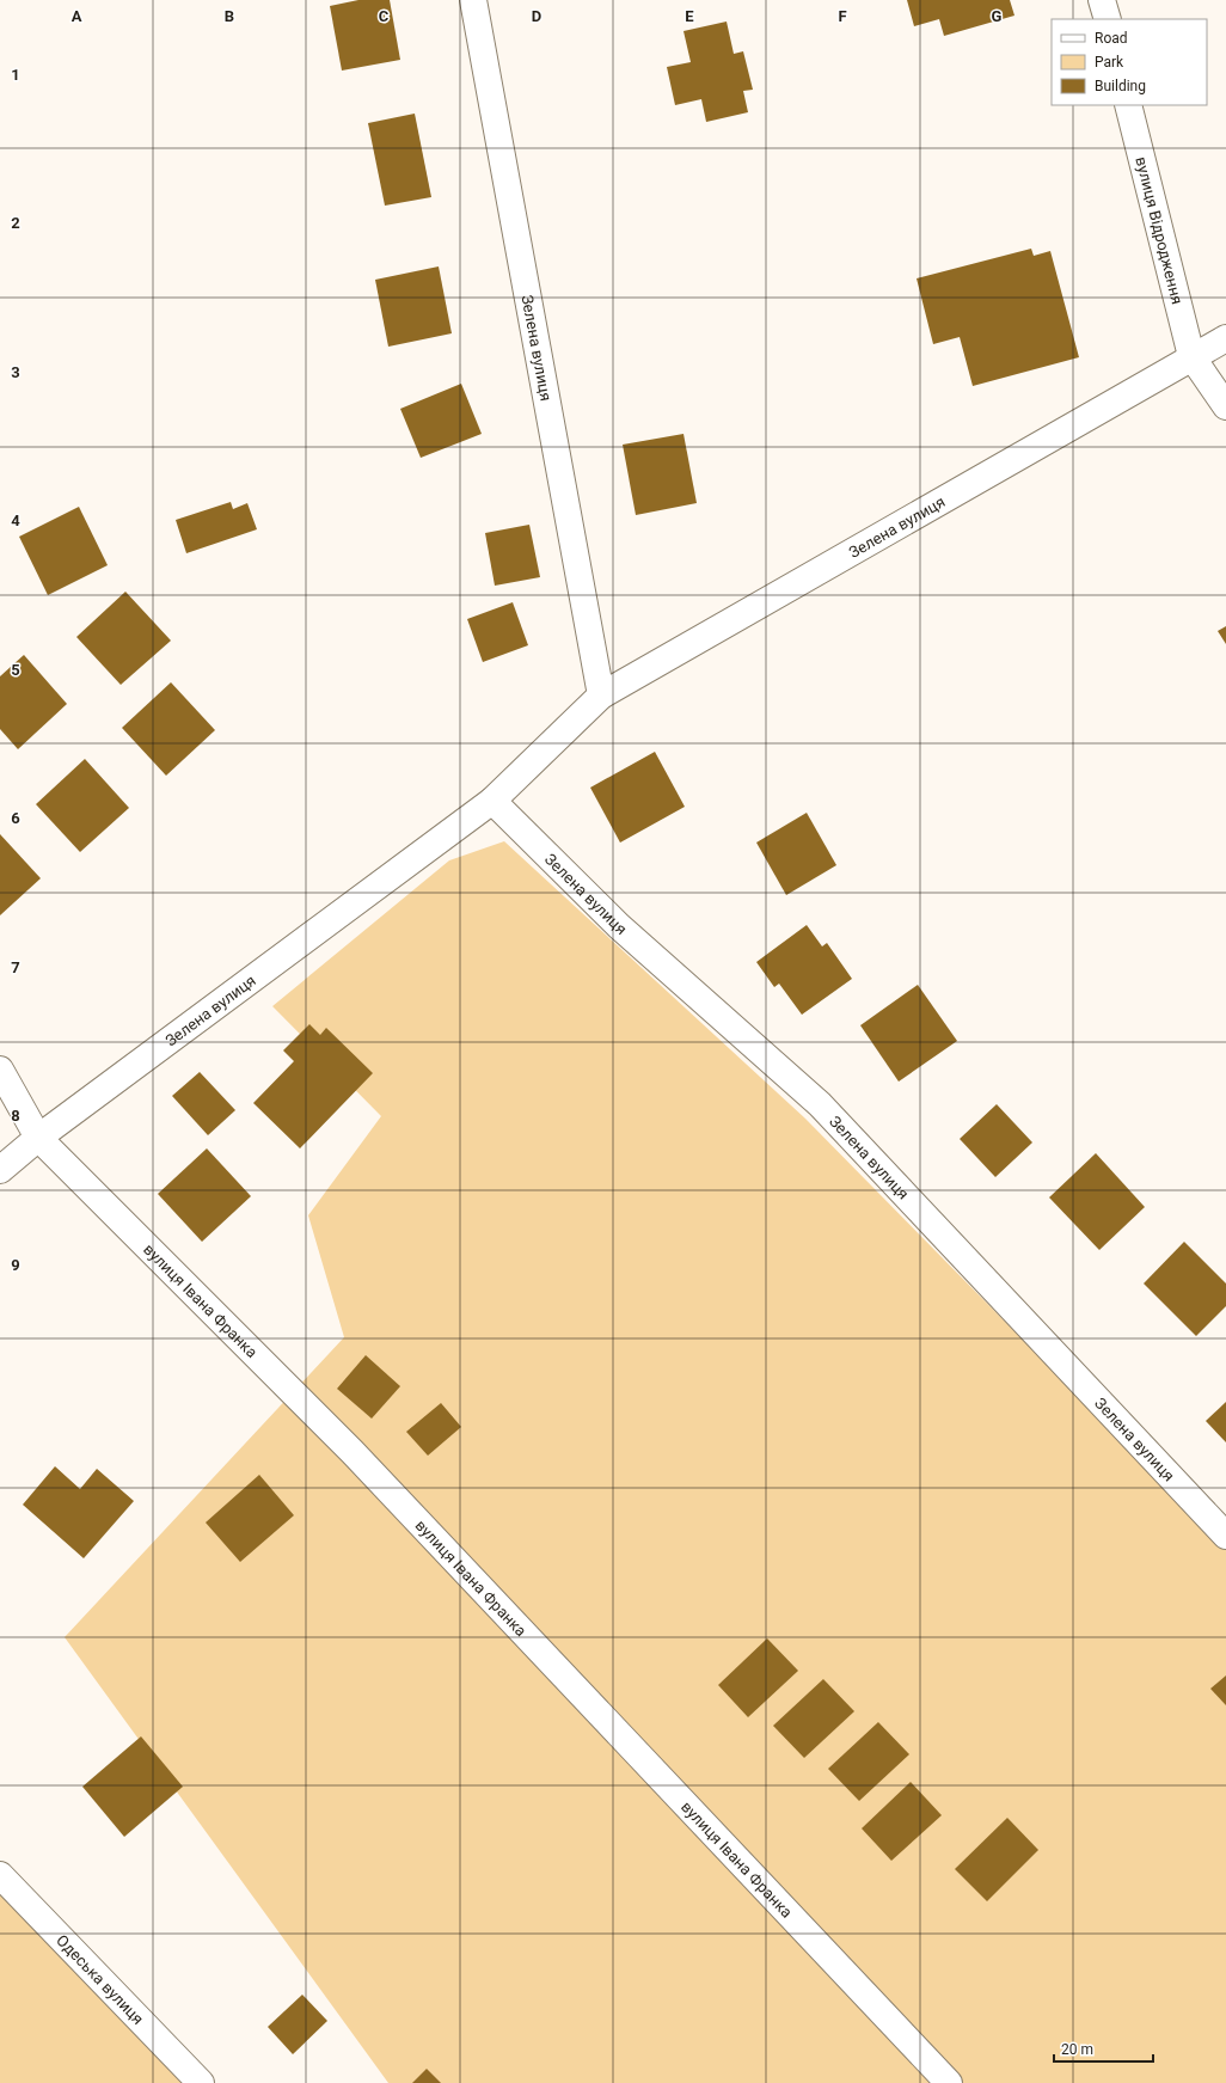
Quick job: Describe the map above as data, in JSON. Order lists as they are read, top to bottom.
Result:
{
  "streets": {
    "street": [
      "вулиця Відродження",
      "Зелена вулиця",
      "вулиця Івана Франка",
      "Одеська вулиця"
    ]
  },
  "crossings": [
    ["вулиця Відродження", "Зелена вулиця"],
    ["Зелена вулиця", "вулиця Івана Франка"]
  ],
  "legend": ["Road", "Park", "Building"],
  "scale_bar": "20 m",
  "grid": {
    "columns": [
      "A",
      "B",
      "C",
      "D",
      "E",
      "F",
      "G"
    ],
    "rows": [
      "1",
      "2",
      "3",
      "4",
      "5",
      "6",
      "7",
      "8",
      "9"
    ]
  }
}
